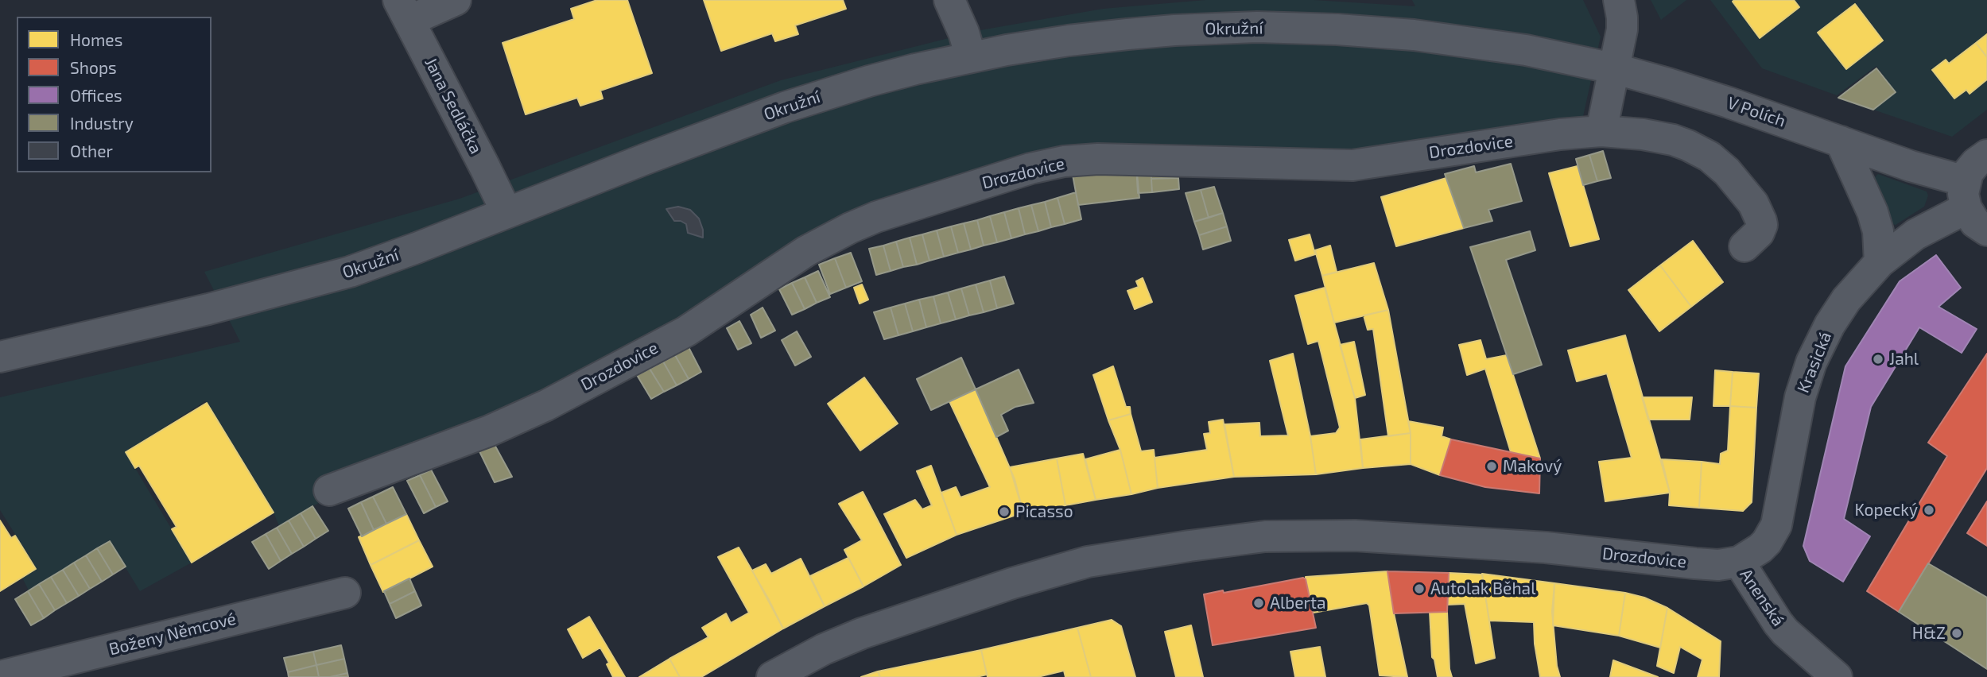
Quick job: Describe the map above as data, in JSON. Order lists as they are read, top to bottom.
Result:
{
  "streets": {
    "street": [
      "Okružní",
      "Jana Sedláčka",
      "V Polích",
      "Drozdovice",
      "Krasická",
      "Anenská",
      "Boženy Němcové"
    ]
  },
  "crossings": [
    ["Okružní", "Jana Sedláčka"],
    ["Okružní", "V Polích"],
    ["V Polích", "Krasická"],
    ["Drozdovice", "Krasická"],
    ["Drozdovice", "Anenská"],
    ["Krasická", "Anenská"]
  ],
  "places": [
    "Jahl",
    "Makový",
    "Kopecký",
    "Picasso",
    "Autolak Běhal",
    "Alberta",
    "H&Z"
  ],
  "legend": [
    "Homes",
    "Shops",
    "Offices",
    "Industry",
    "Other"
  ]
}
